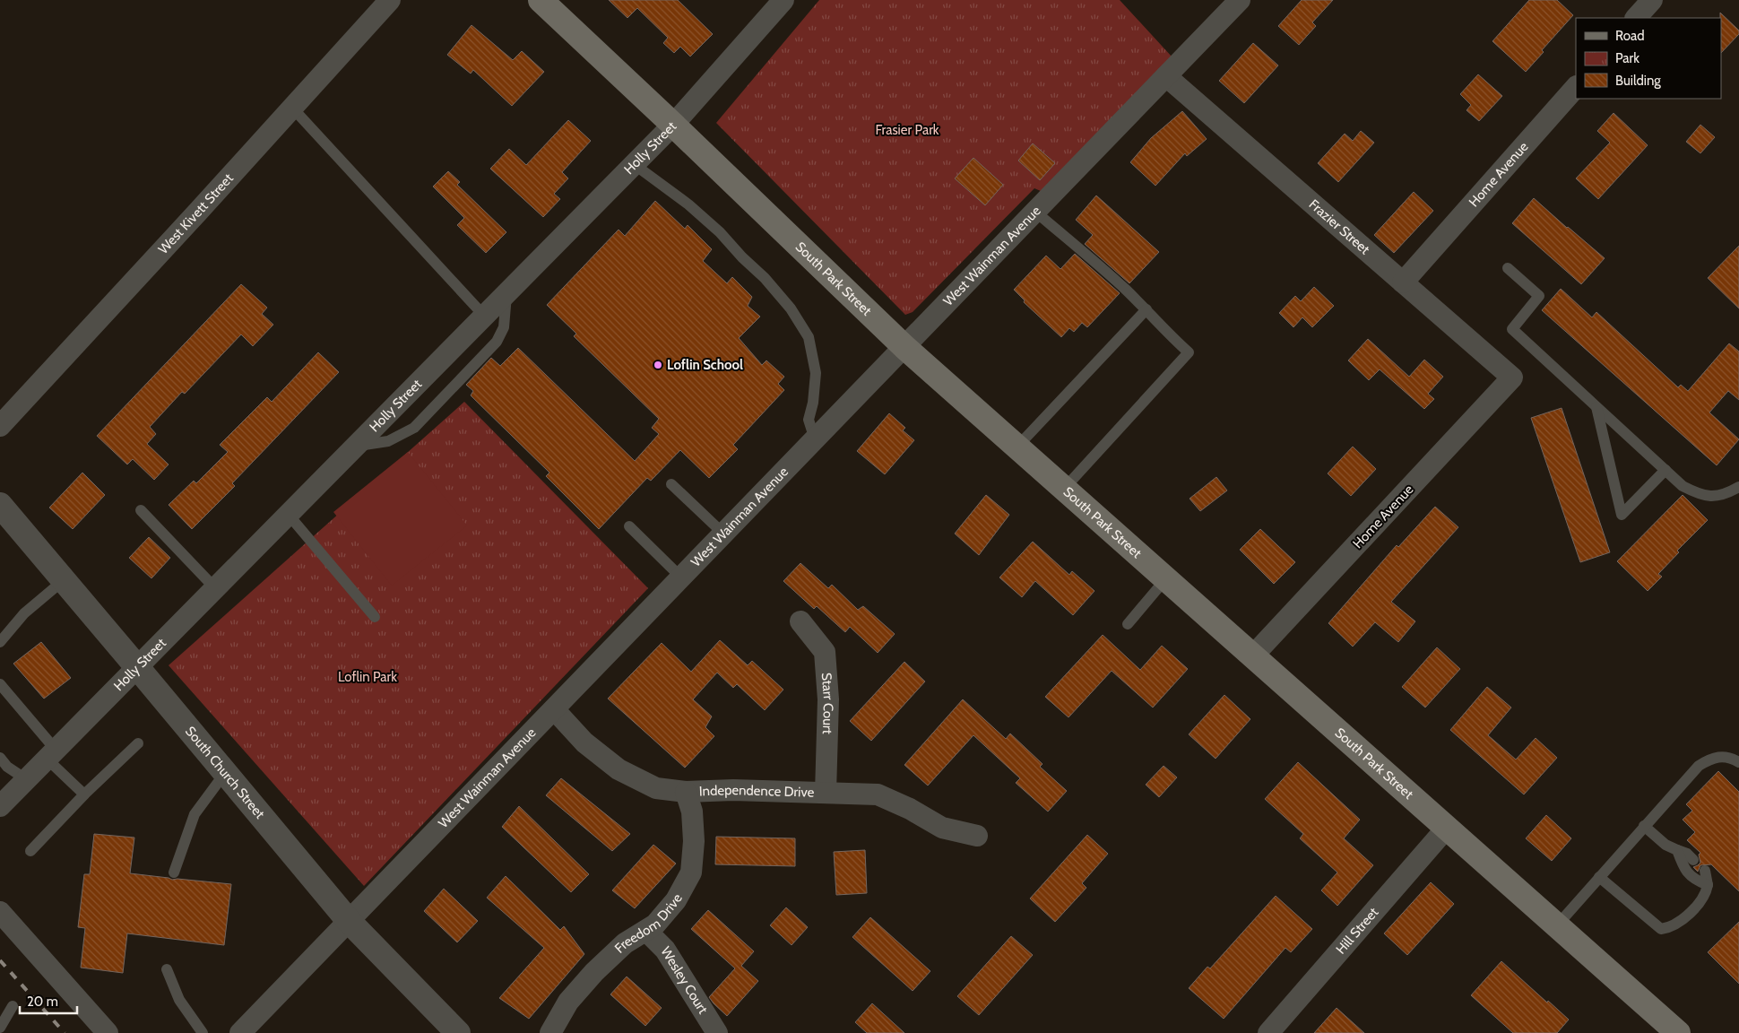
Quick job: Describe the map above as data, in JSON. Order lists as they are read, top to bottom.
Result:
{
  "streets": {
    "main road": ["South Park Street"],
    "street": [
      "Holly Street",
      "Home Avenue",
      "West Kivett Street",
      "Frazier Street",
      "West Wainman Avenue",
      "Starr Court",
      "South Church Street",
      "Independence Drive",
      "Freedom Drive",
      "Hill Street",
      "Wesley Court"
    ]
  },
  "crossings": [
    ["Holly Street", "South Park Street"],
    ["Holly Street", "South Church Street"],
    ["Home Avenue", "Frazier Street"],
    ["Home Avenue", "South Park Street"],
    ["Frazier Street", "West Wainman Avenue"],
    ["West Wainman Avenue", "South Park Street"],
    ["West Wainman Avenue", "South Church Street"],
    ["West Wainman Avenue", "Independence Drive"],
    ["South Park Street", "Hill Street"],
    ["Starr Court", "Independence Drive"],
    ["Independence Drive", "Freedom Drive"],
    ["Freedom Drive", "Wesley Court"]
  ],
  "parks": ["Frasier Park", "Loflin Park"],
  "places": ["Loflin School"],
  "legend": ["Road", "Park", "Building"],
  "scale_bar": "20 m"
}
